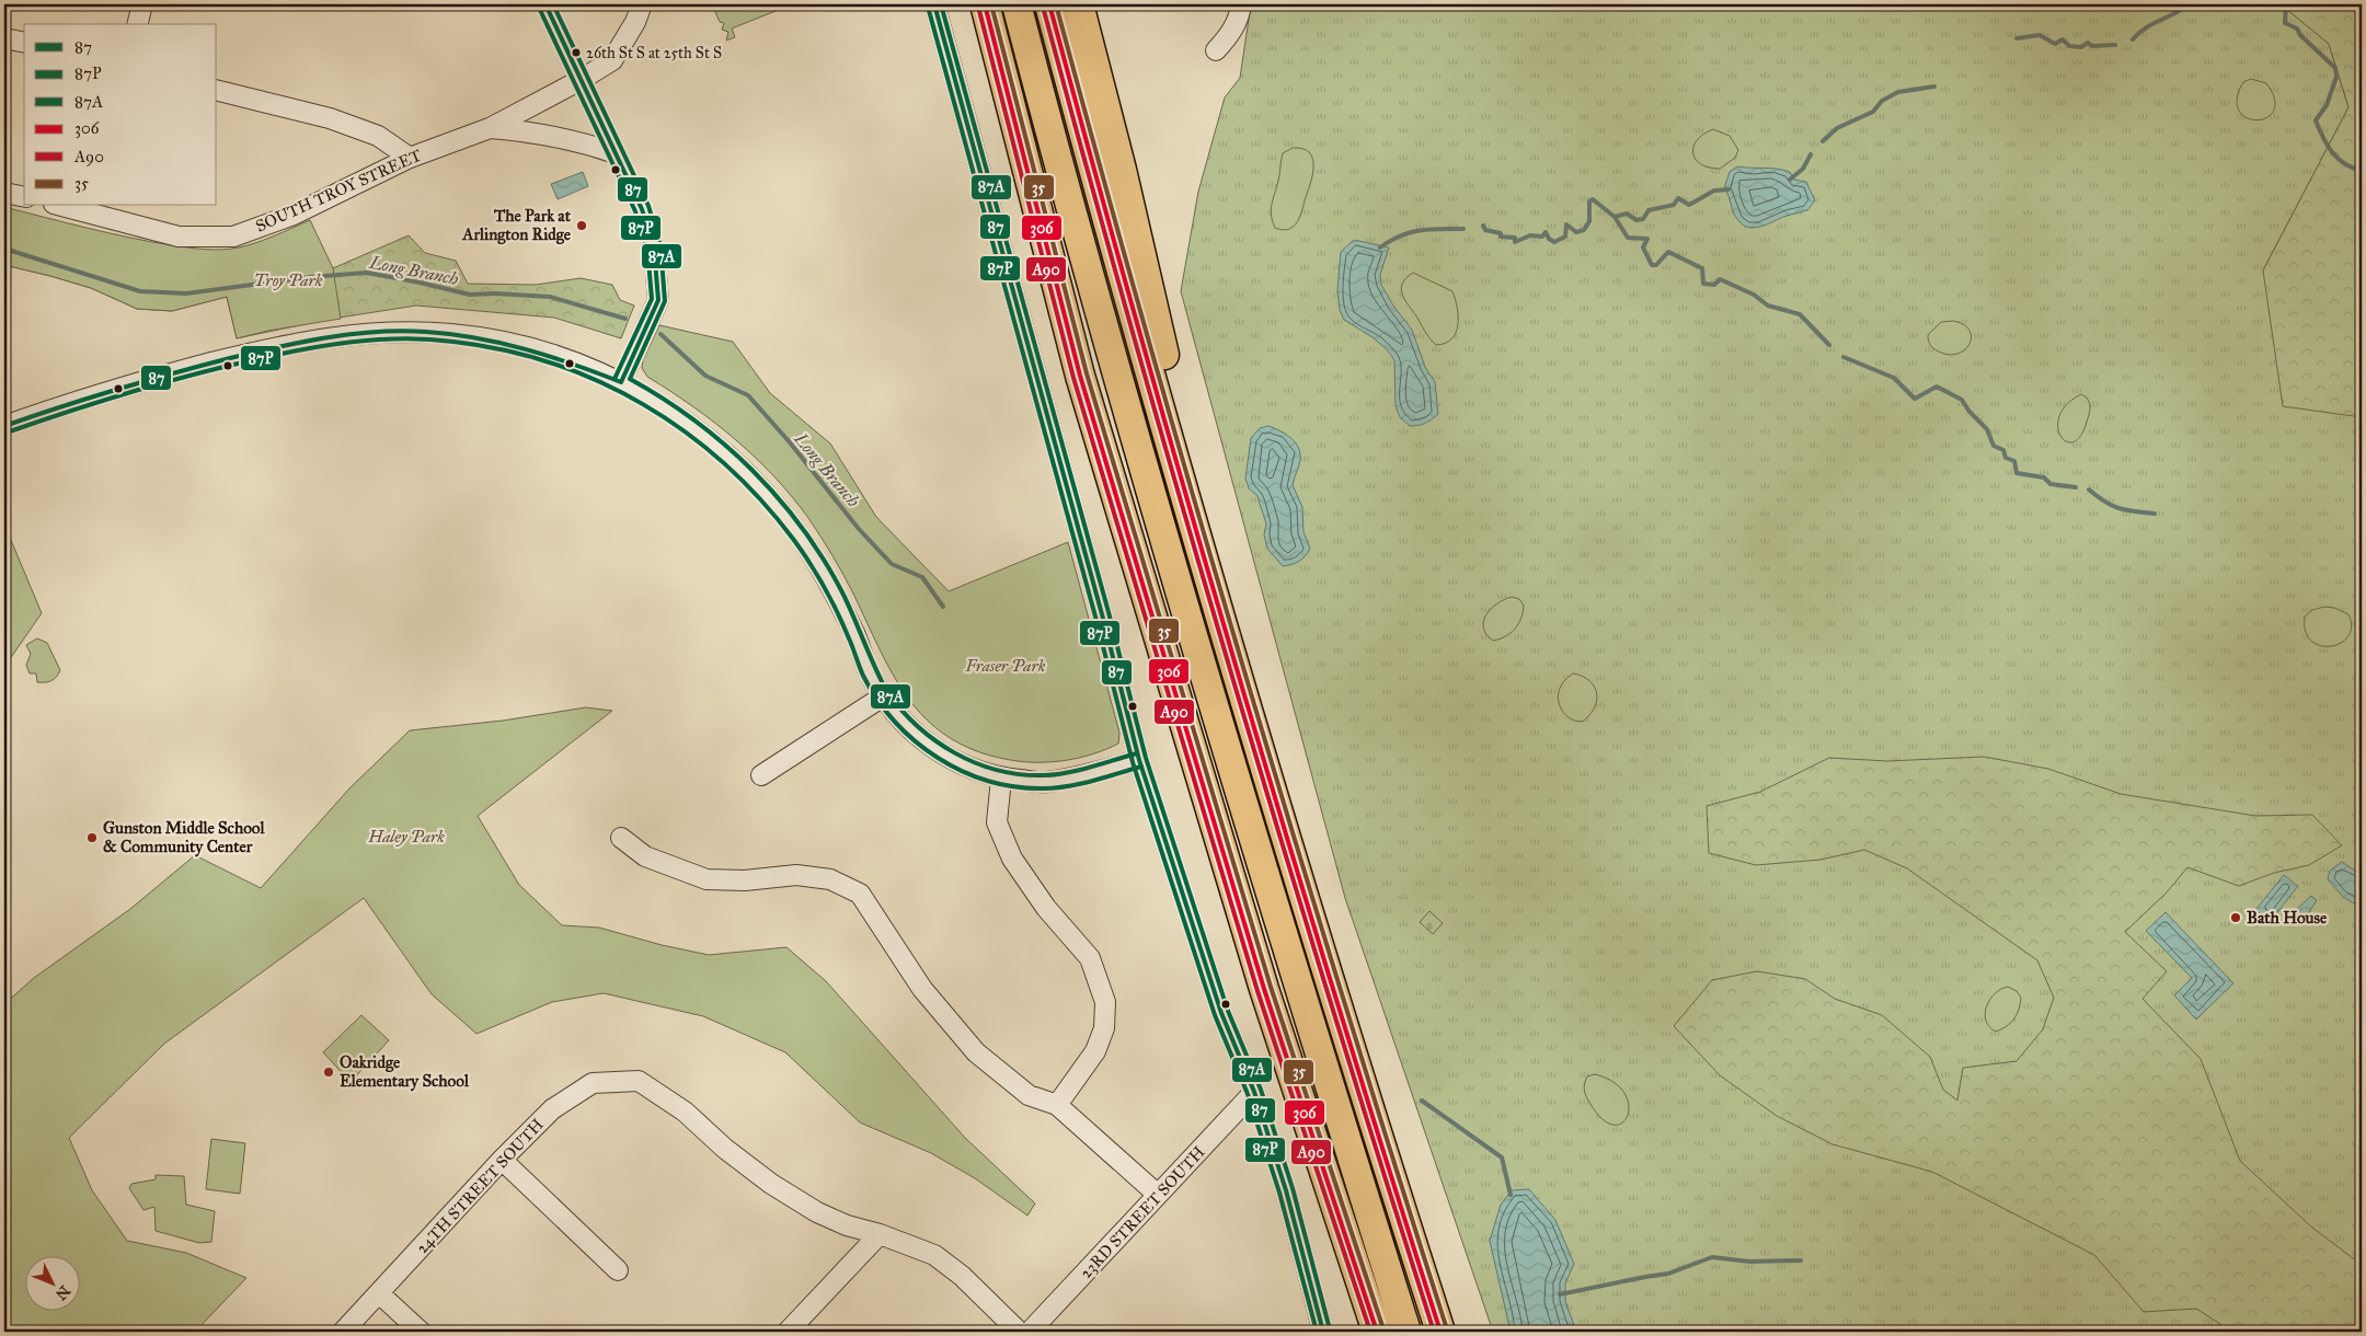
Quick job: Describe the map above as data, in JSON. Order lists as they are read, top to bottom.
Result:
{
  "streets": {
    "street": ["SOUTH TROY STREET", "24TH STREET SOUTH", "23RD STREET SOUTH"]
  },
  "water": ["Long Branch"],
  "parks": ["Troy Park", "Fraser Park", "Haley Park"],
  "places": [
    "26th St S at 25th St S",
    "The Park at Arlington Ridge",
    "Gunston Middle School & Community Center",
    "Bath House",
    "Oakridge Elementary School"
  ],
  "lines": [
    "transit line 87",
    "transit line 87A",
    "transit line 306",
    "transit line 35",
    "transit line 87P",
    "transit line A90"
  ],
  "legend": [
    "87",
    "87P",
    "87A",
    "306",
    "A90",
    "35"
  ],
  "north": "bottom right"
}
